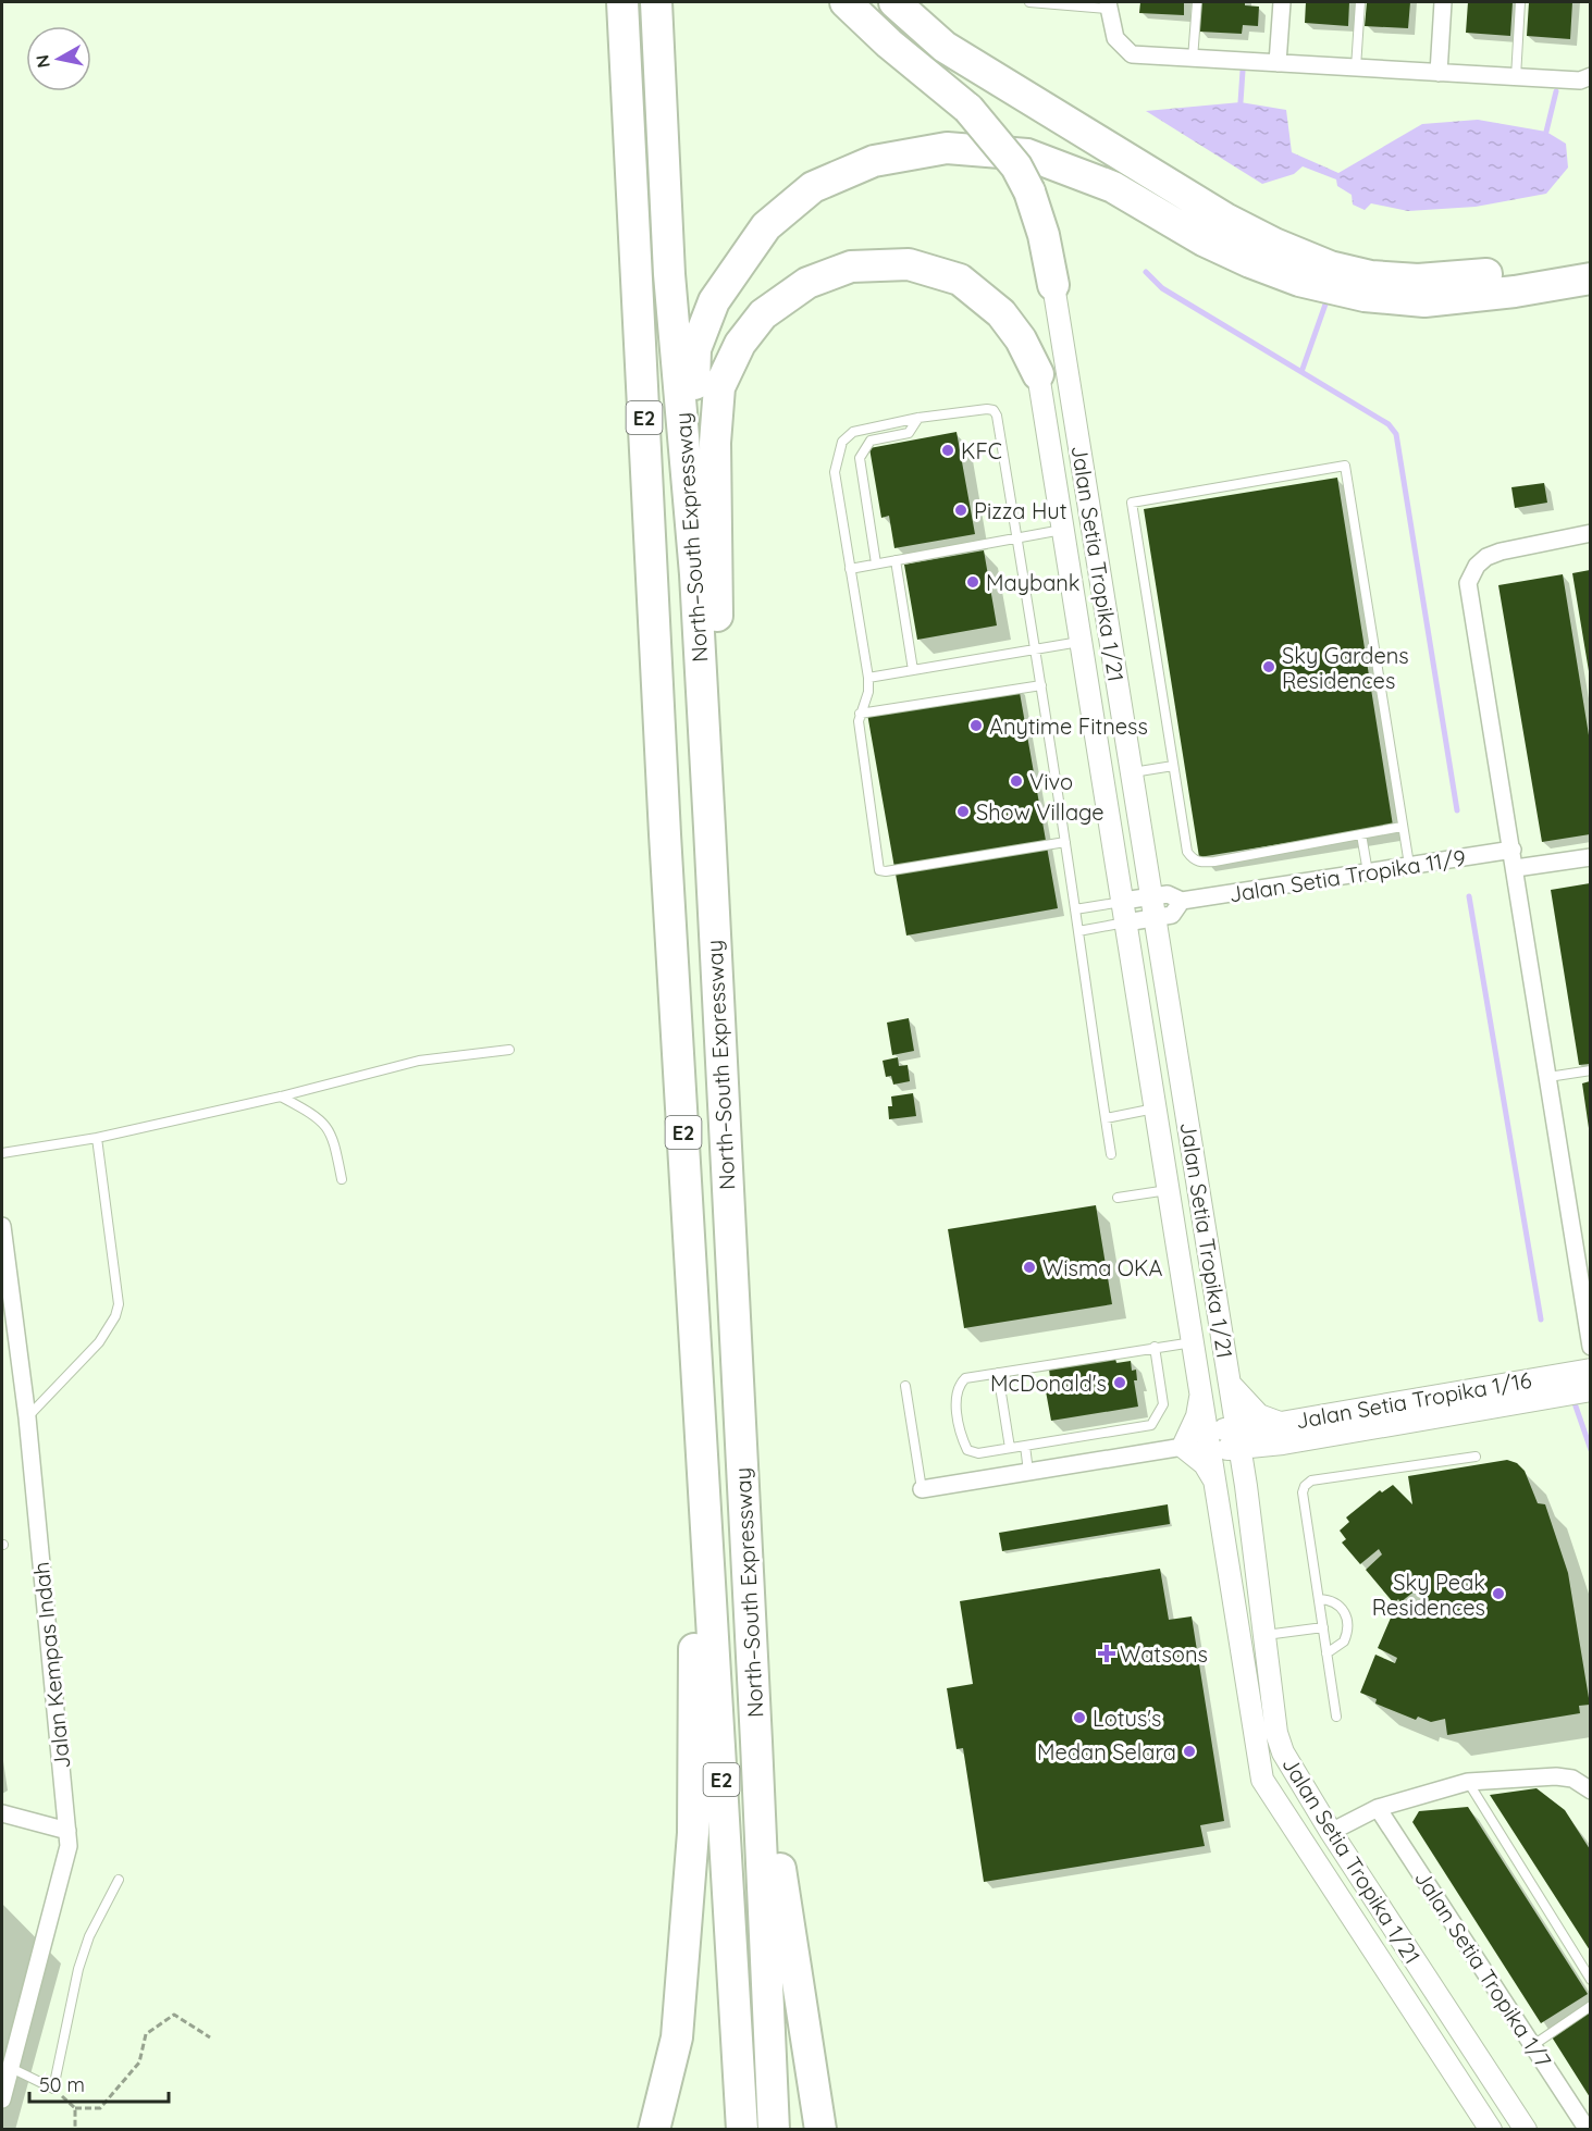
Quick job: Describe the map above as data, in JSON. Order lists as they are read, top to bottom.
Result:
{
  "streets": {
    "highway": ["E2", "North–South Expressway"],
    "street": [
      "Jalan Setia Tropika 1/21",
      "Jalan Setia Tropika 11/9",
      "Jalan Setia Tropika 1/16",
      "Jalan Kempas Indah",
      "Jalan Setia Tropika 1/7"
    ]
  },
  "crossings": [
    ["Jalan Setia Tropika 1/21", "Jalan Setia Tropika 1/16"]
  ],
  "places": {
    "other": [
      "KFC",
      "Pizza Hut",
      "Maybank",
      "Sky Gardens Residences",
      "Anytime Fitness",
      "Vivo",
      "Show Village",
      "Wisma OKA",
      "McDonald's",
      "Sky Peak Residences",
      "Lotus's",
      "Medan Selara"
    ],
    "health": ["Watsons"]
  },
  "scale_bar": "50 m",
  "north": "left"
}
